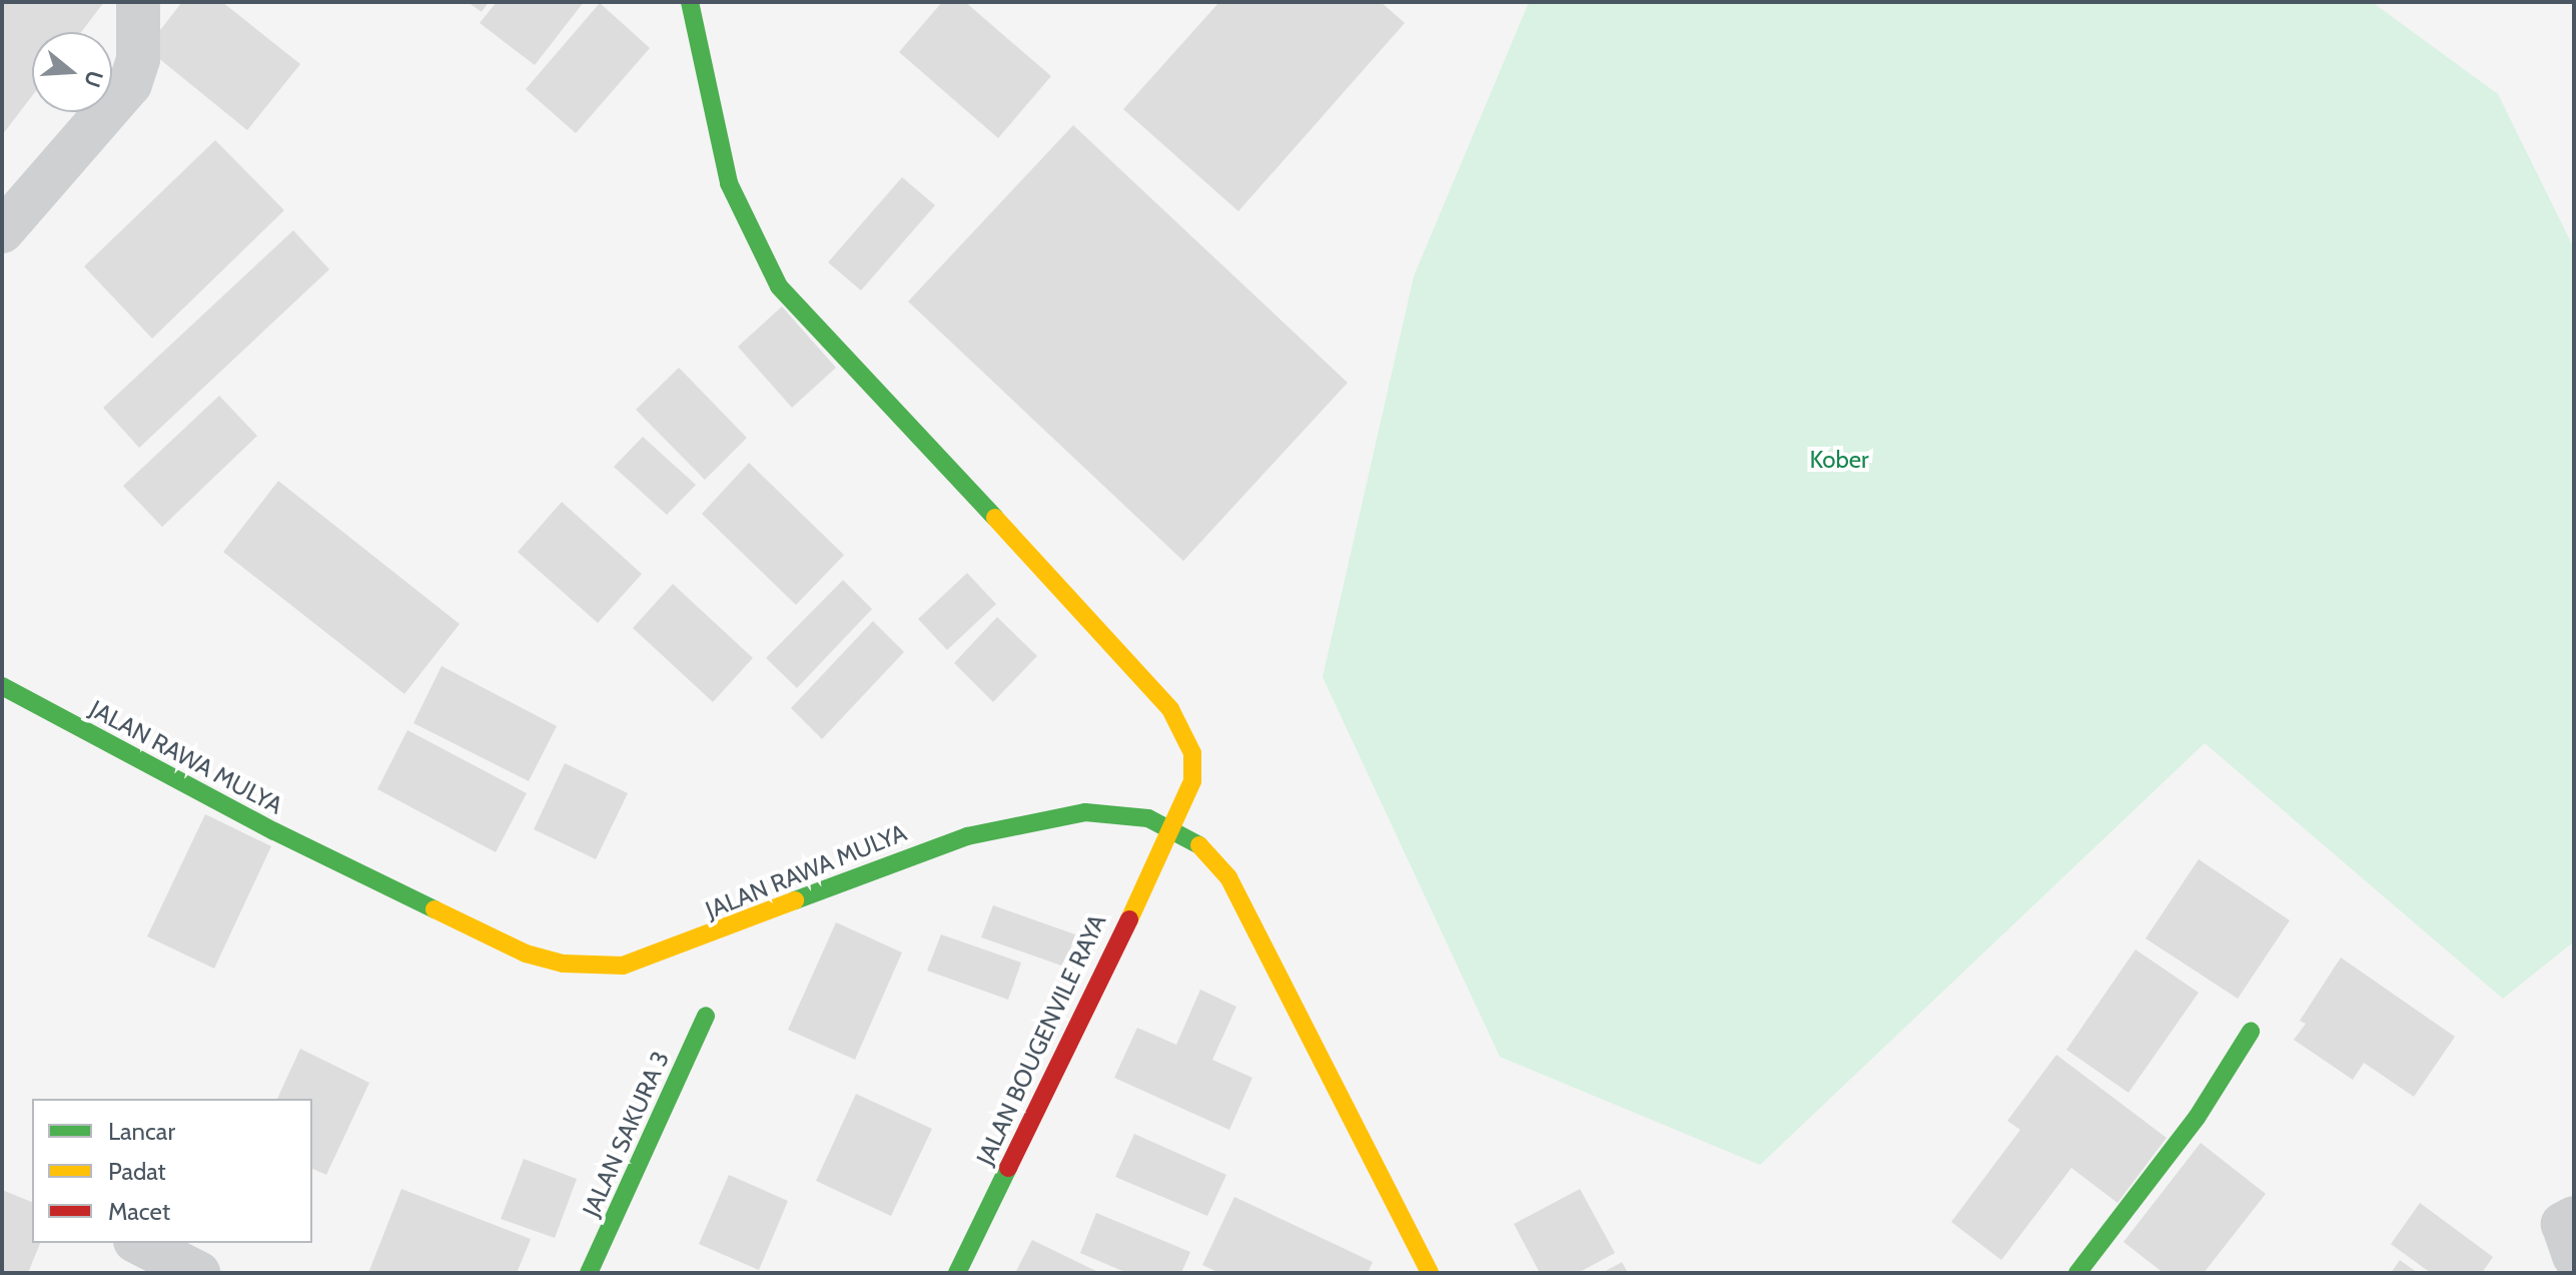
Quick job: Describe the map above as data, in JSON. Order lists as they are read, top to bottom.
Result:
{
  "streets": {
    "street": ["JALAN RAWA MULYA", "JALAN BOUGENVILE RAYA", "JALAN SAKURA 3"]
  },
  "crossings": [
    ["JALAN RAWA MULYA", "JALAN BOUGENVILE RAYA"]
  ],
  "parks": ["Kober"],
  "legend": ["Lancar", "Padat", "Macet"],
  "north": "right"
}
